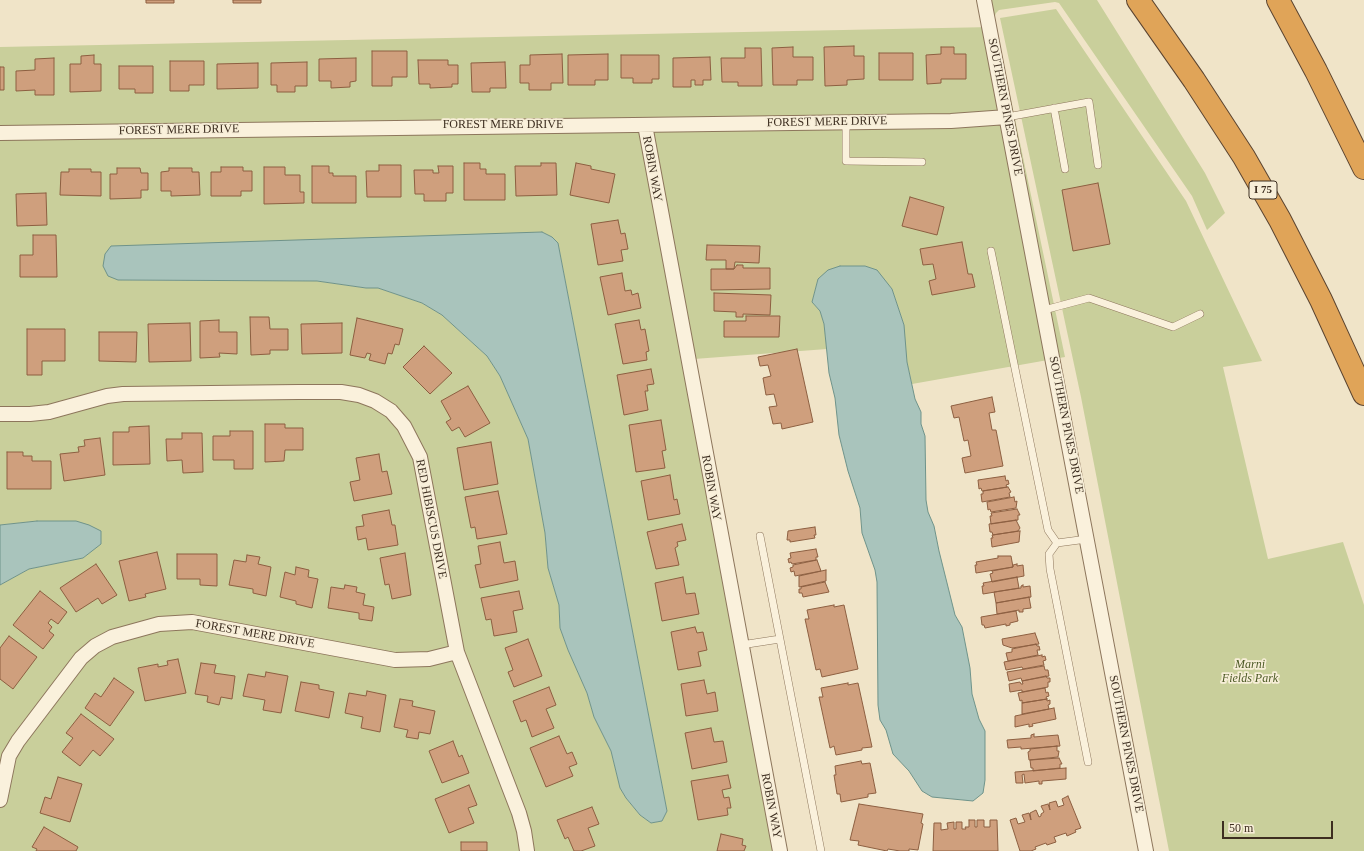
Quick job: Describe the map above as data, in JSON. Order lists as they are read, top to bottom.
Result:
{
  "streets": {
    "highway": ["I 75"],
    "street": [
      "SOUTHERN PINES DRIVE",
      "FOREST MERE DRIVE",
      "ROBIN WAY",
      "RED HIBISCUS DRIVE"
    ]
  },
  "crossings": [
    ["SOUTHERN PINES DRIVE", "FOREST MERE DRIVE"],
    ["FOREST MERE DRIVE", "ROBIN WAY"],
    ["FOREST MERE DRIVE", "RED HIBISCUS DRIVE"]
  ],
  "parks": ["Marni Fields Park"],
  "scale_bar": "50 m"
}
